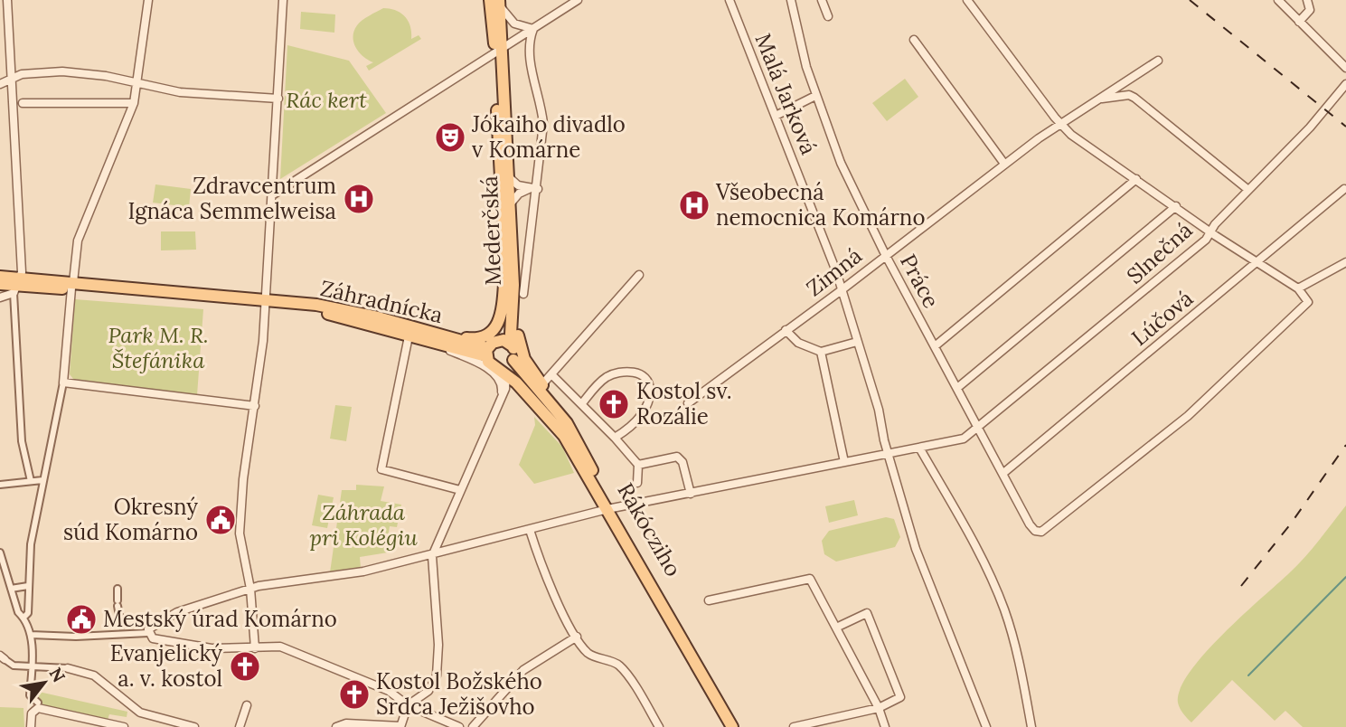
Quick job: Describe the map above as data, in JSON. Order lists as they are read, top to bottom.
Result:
{
  "streets": {
    "main road": ["Mederčská", "Záhradnícka", "Rákócziho"],
    "street": [
      "Malá Jarková",
      "Slnečná",
      "Zimná",
      "Práce",
      "Lúčová"
    ]
  },
  "crossings": [
    ["Malá Jarková", "Slnečná"],
    ["Malá Jarková", "Zimná"],
    ["Mederčská", "Záhradnícka"],
    ["Mederčská", "Rákócziho"],
    ["Slnečná", "Práce"],
    ["Slnečná", "Rákócziho"],
    ["Zimná", "Práce"],
    ["Práce", "Lúčová"],
    ["Záhradnícka", "Rákócziho"]
  ],
  "parks": ["Rác kert", "Park M. R. Štefánika", "Záhrada pri Kolégiu"],
  "places": {
    "theatre": ["Jókaiho divadlo v Komárne"],
    "hospital": ["Zdravcentrum Ignáca Semmelweisa", "Všeobecná nemocnica Komárno"],
    "church": ["Kostol sv. Rozálie", "Evanjelický a. v. kostol", "Kostol Božského Srdca Ježišovho"],
    "public building": ["Okresný súd Komárno", "Mestský úrad Komárno"]
  },
  "north": "top right"
}
